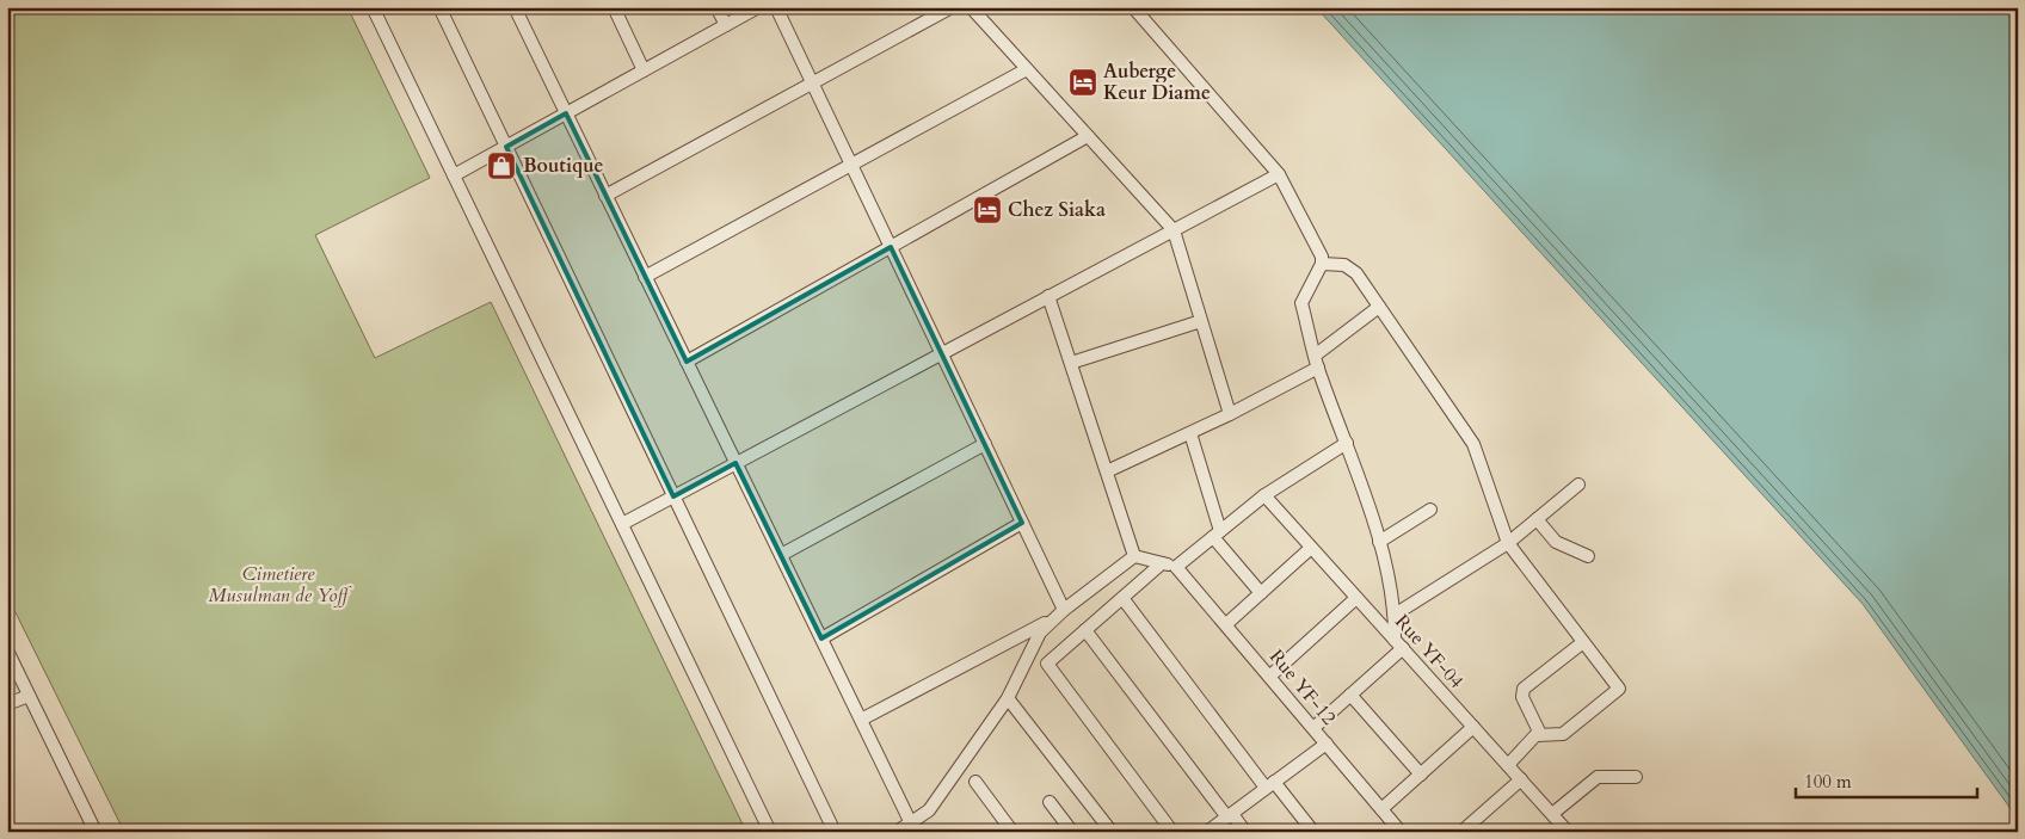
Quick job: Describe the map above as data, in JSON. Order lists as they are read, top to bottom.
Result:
{
  "streets": {
    "street": ["Rue YF-04", "Rue YF-12"]
  },
  "parks": ["Cimetiere Musulman de Yoff"],
  "places": {
    "hotel": ["Auberge Keur Diame", "Chez Siaka"],
    "shop": ["Boutique"]
  },
  "scale_bar": "100 m"
}
